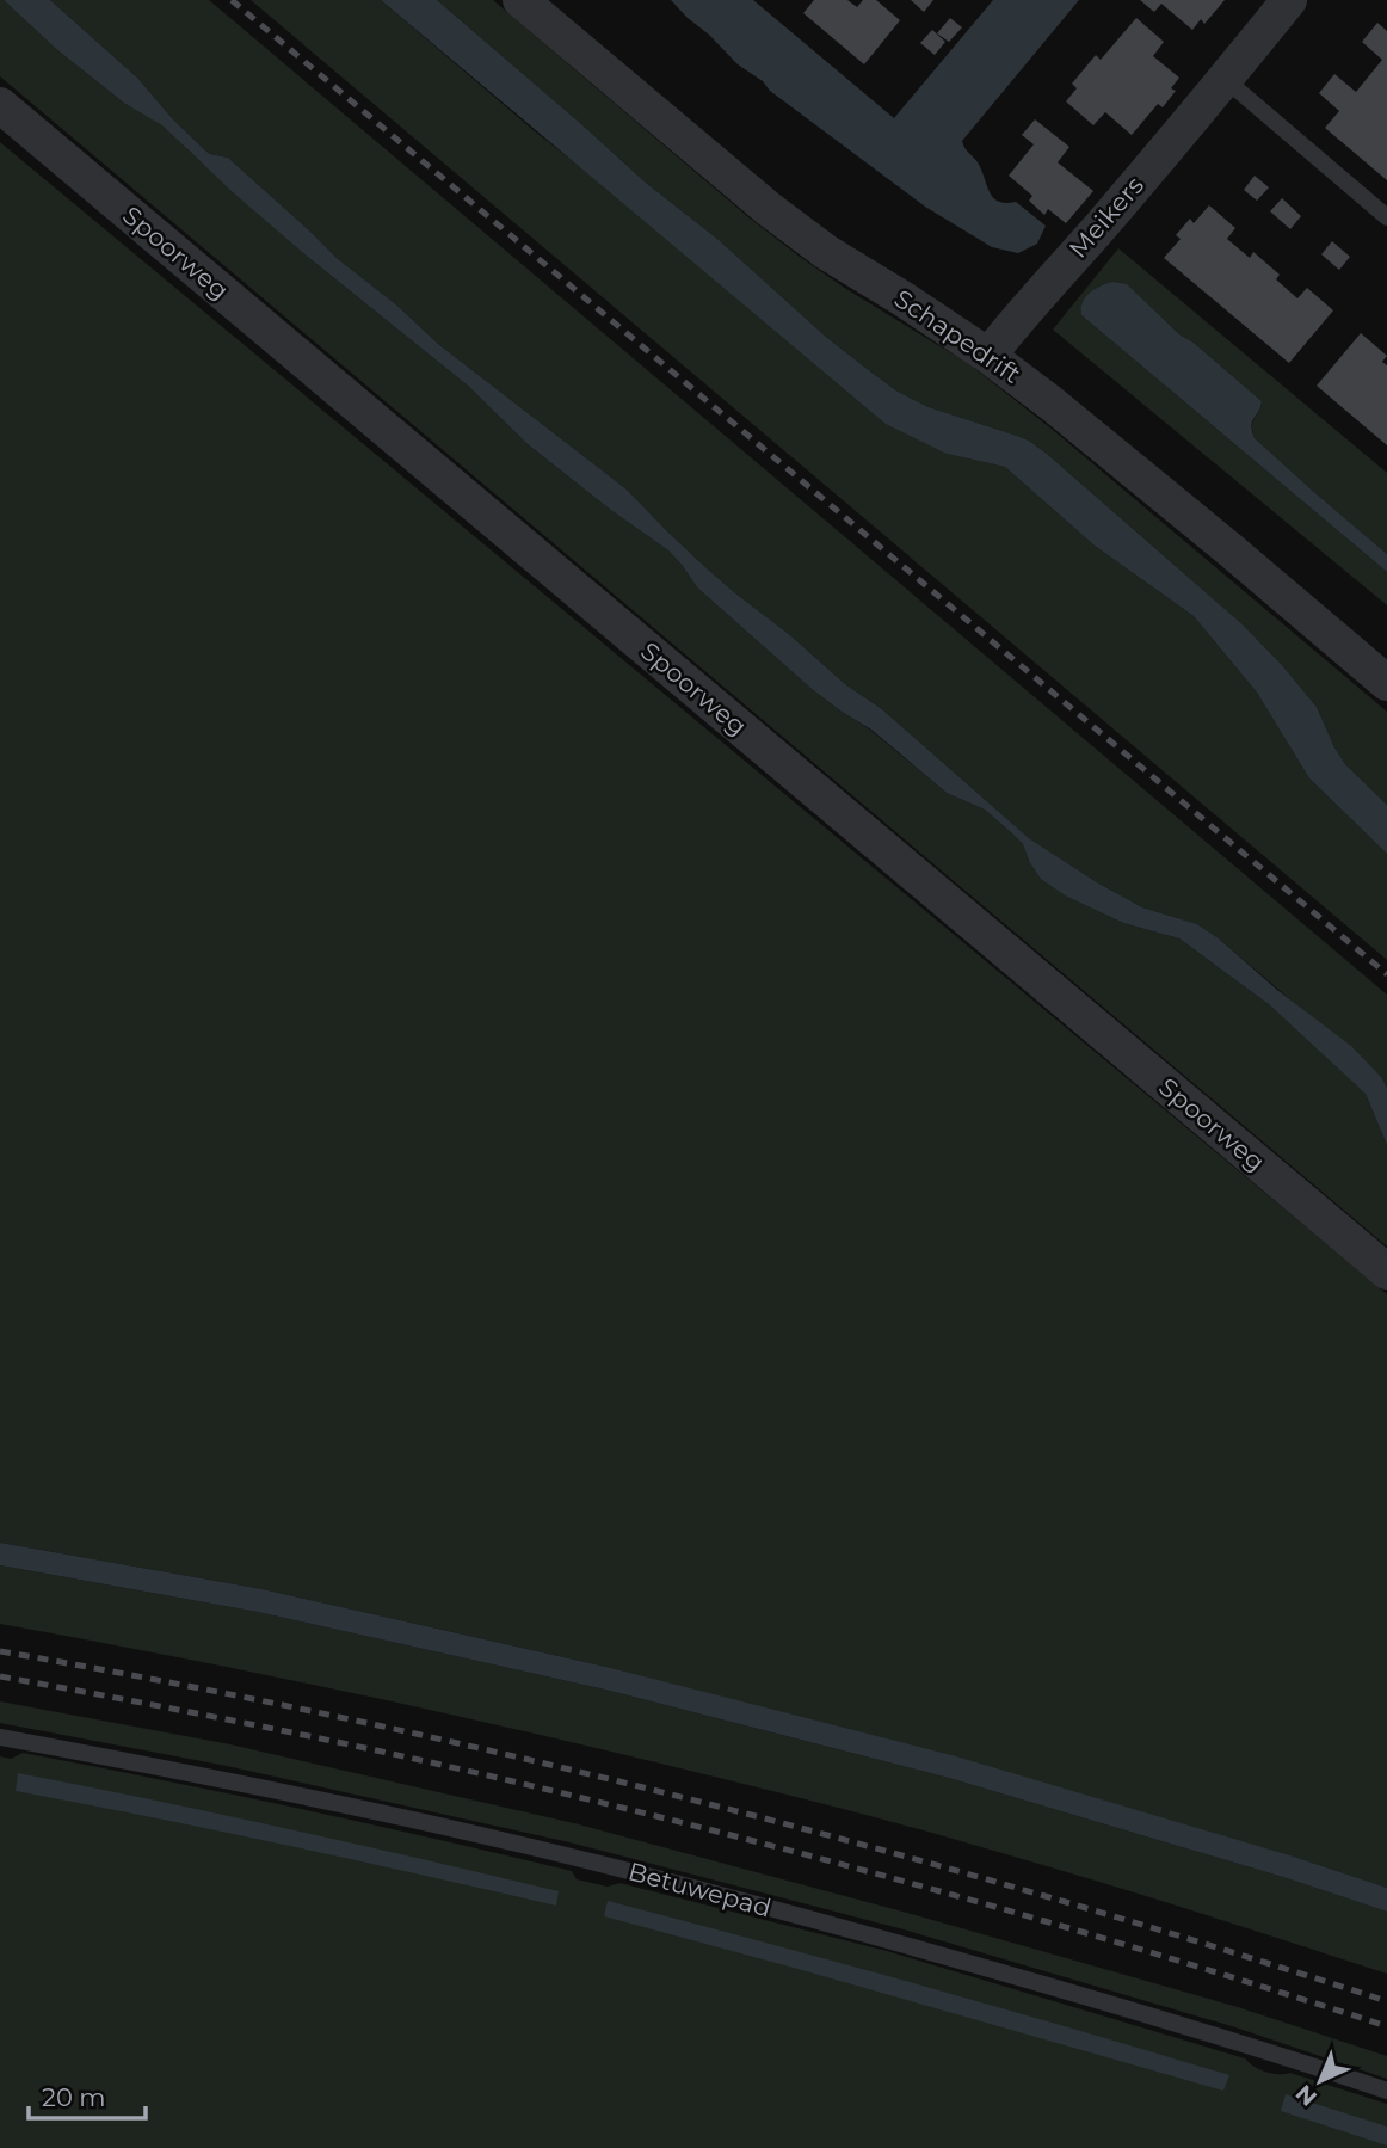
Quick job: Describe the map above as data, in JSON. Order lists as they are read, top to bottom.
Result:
{
  "streets": {
    "street": ["Meikers", "Spoorweg", "Schapedrift"],
    "lane": ["Betuwepad"]
  },
  "crossings": [
    ["Meikers", "Schapedrift"]
  ],
  "scale_bar": "20 m",
  "north": "bottom left"
}
